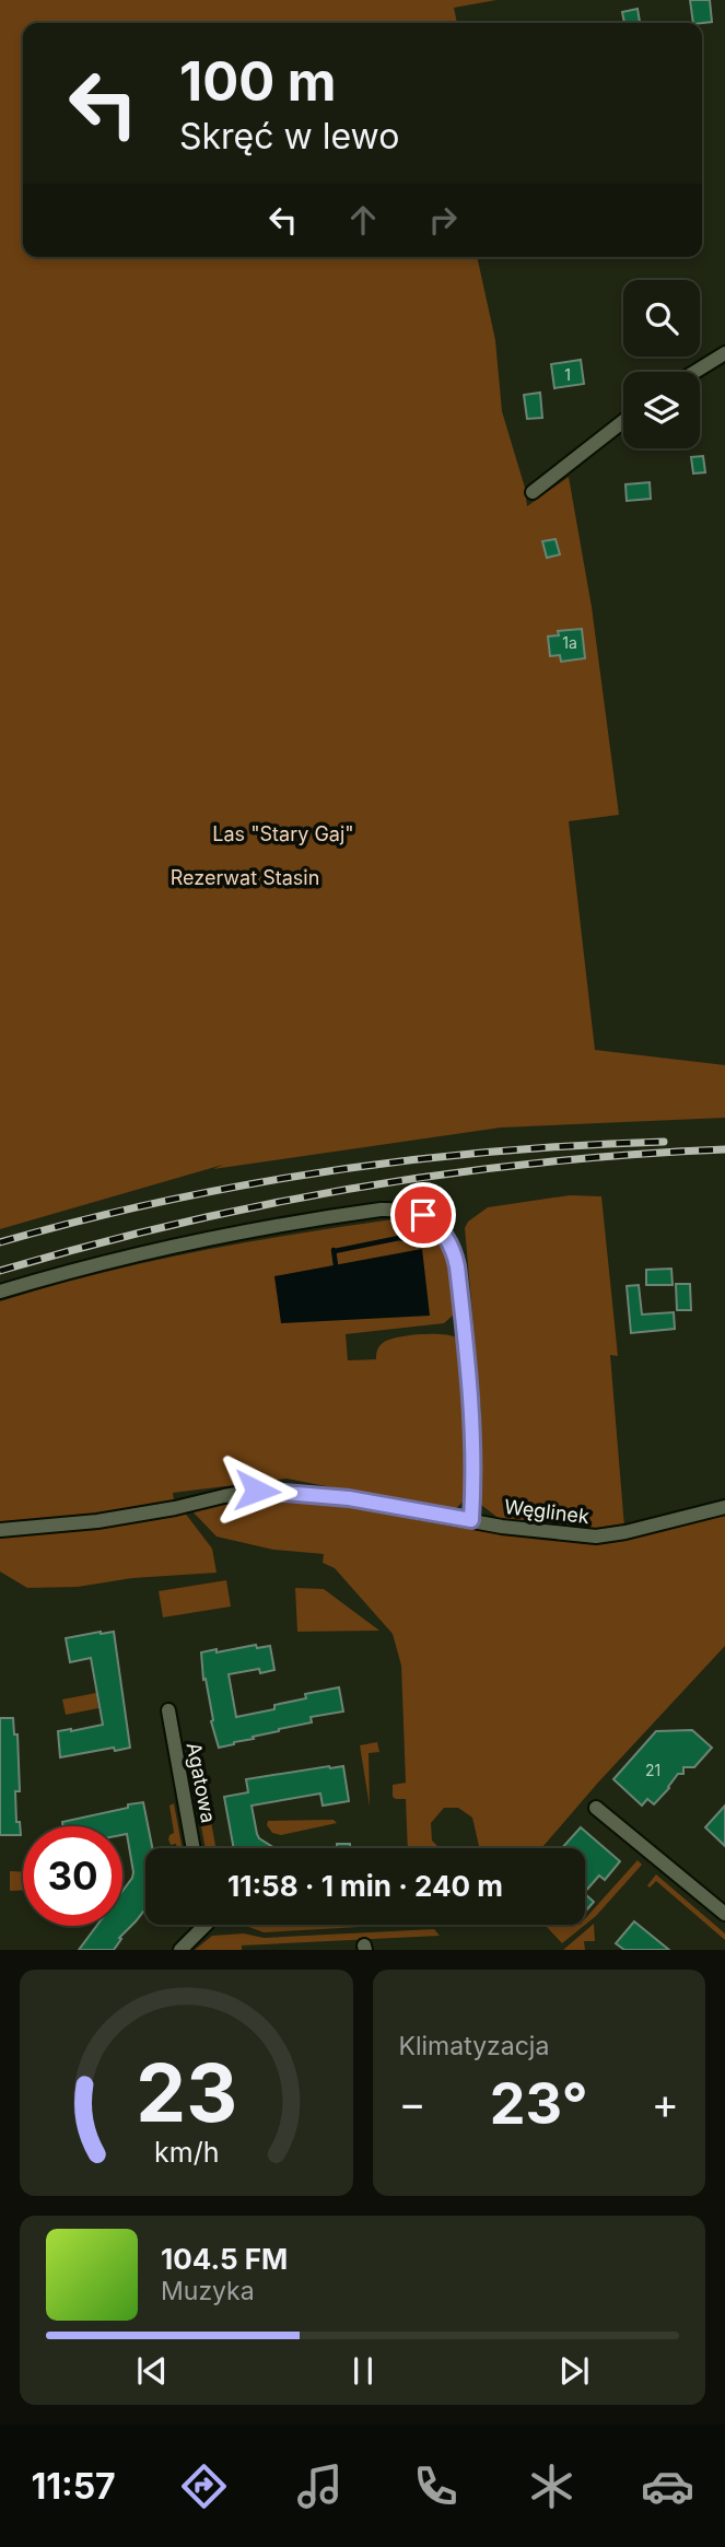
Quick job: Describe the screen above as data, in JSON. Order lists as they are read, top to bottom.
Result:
{
  "streets": {
    "street": ["Węglinek", "Agatowa"]
  },
  "parks": ["Las \"Stary Gaj\"", "Rezerwat Stasin"],
  "house_numbers": ["1", "1a", "21"],
  "page": {
    "turn": ["100 m", "Skręć w lewo"],
    "limit": "30",
    "trip": "11:58 · 1 min · 240 m",
    "tile": "Klimatyzacja",
    "heat": ["−", "23°", "+"],
    "song": ["104.5 FM", "Muzyka"],
    "tabs": "11:57",
    "gauge": ["23", "km/h"]
  }
}
